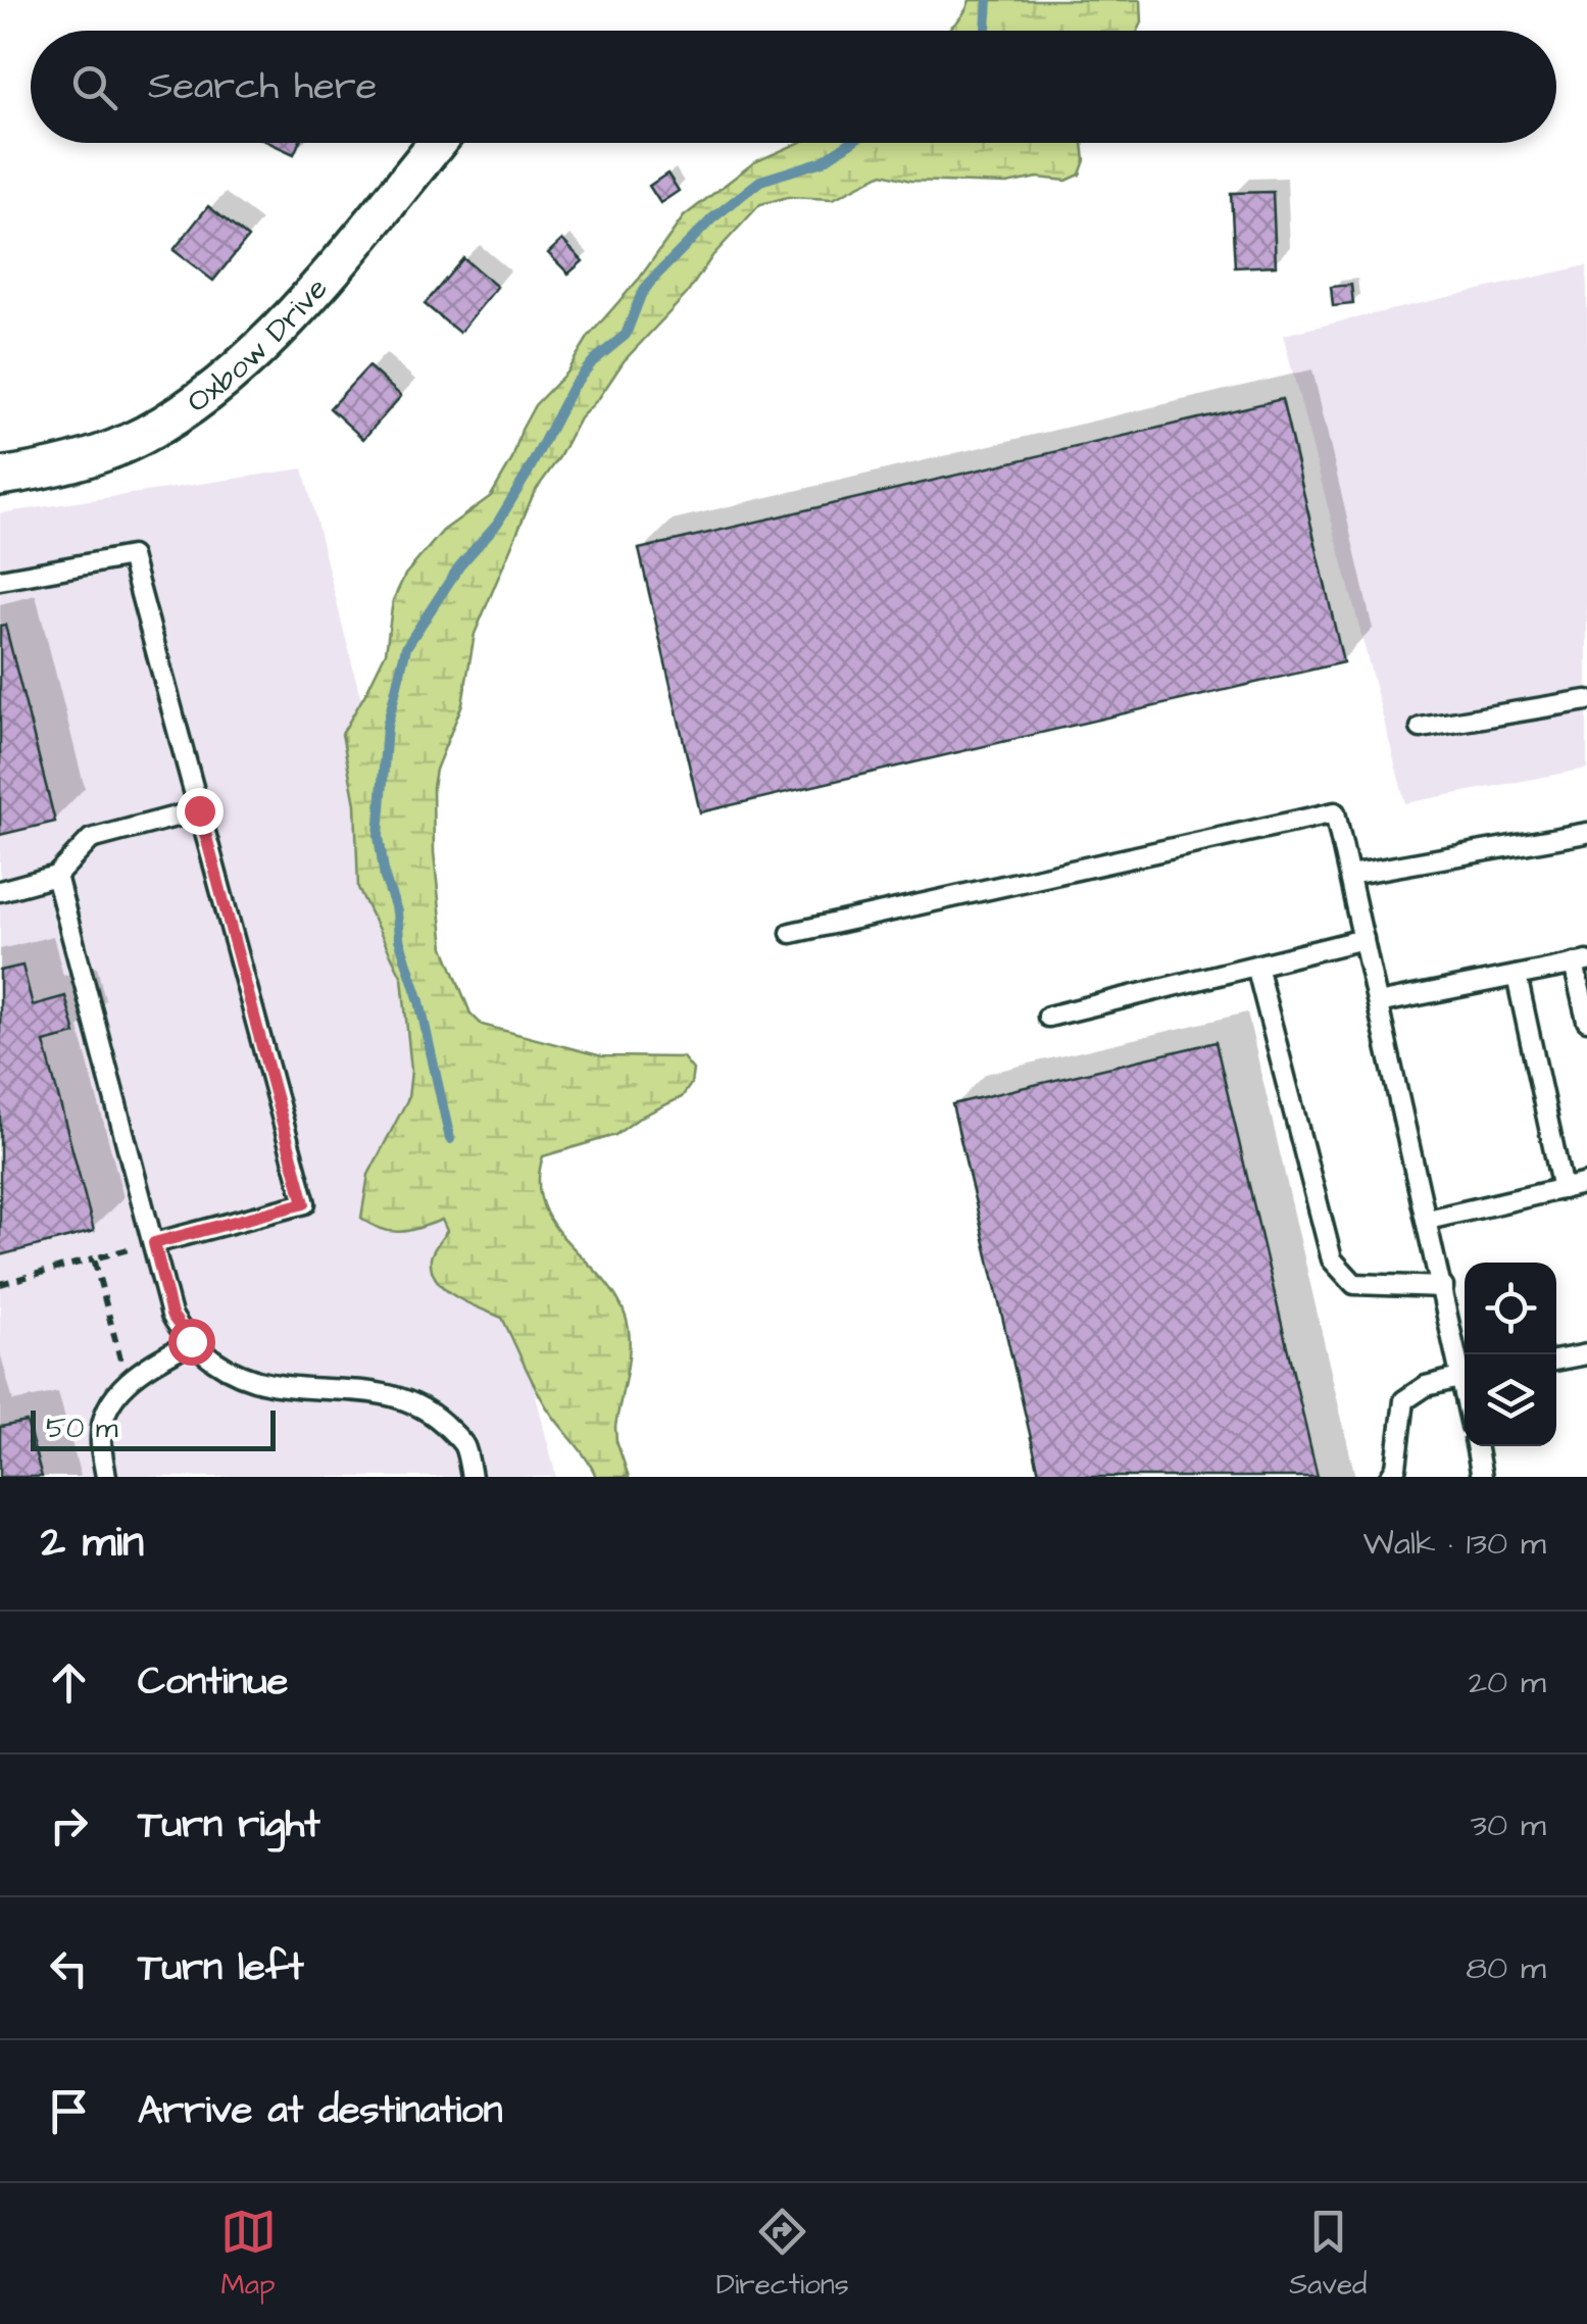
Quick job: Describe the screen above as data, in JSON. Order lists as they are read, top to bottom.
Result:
{
  "streets": {
    "street": ["Oxbow Drive"]
  },
  "scale_bar": "50 m",
  "page": {
    "search": "Search here",
    "scale": "50 m",
    "heading": ["2 min", "Walk · 130 m"],
    "list": [
      ["Continue", "20 m"],
      ["Turn right", "30 m"],
      ["Turn left", "80 m"],
      "Arrive at destination"
    ],
    "nav": ["Map", "Directions", "Saved"]
  }
}
